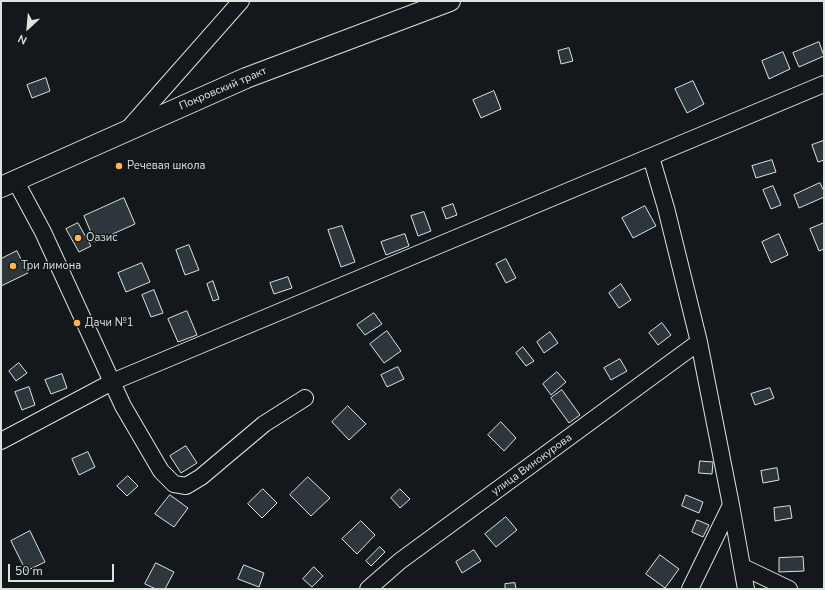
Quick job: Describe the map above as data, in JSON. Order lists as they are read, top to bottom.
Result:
{
  "streets": {
    "main road": ["Покровский тракт"],
    "street": ["улица Винокурова"]
  },
  "places": [
    "Речевая школа",
    "Оазис",
    "Три лимона",
    "Дачи №1"
  ],
  "scale_bar": "50 m",
  "north": "bottom left"
}
